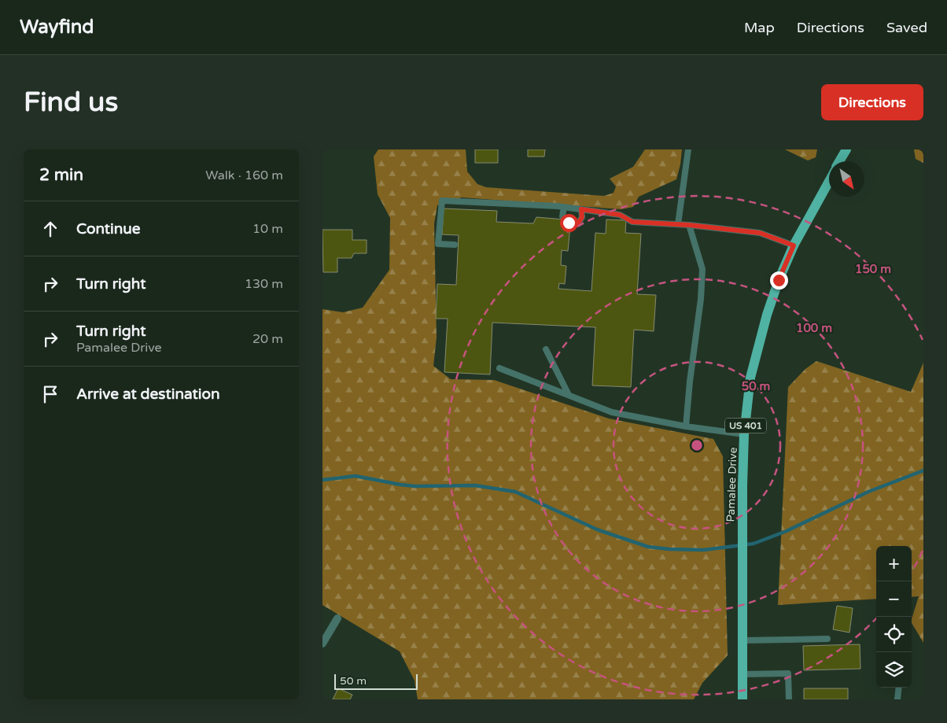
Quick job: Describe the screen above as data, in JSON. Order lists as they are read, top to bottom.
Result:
{
  "streets": {
    "main road": ["US 401", "Pamalee Drive"]
  },
  "scale_bar": "50 m",
  "north": "bottom right",
  "page": {
    "header": "Wayfind",
    "nav": ["Map", "Directions", "Saved"],
    "buttons": "Directions",
    "title": "Find us",
    "heading": ["2 min", "Walk · 160 m"],
    "list": [
      ["Continue", "10 m"],
      ["Turn right", "130 m"],
      ["Turn right", "Pamalee Drive", "20 m"],
      "Arrive at destination"
    ],
    "map_buttons": ["+", "−"],
    "scale": "50 m"
  },
  "rings": ["150 m", "100 m", "50 m"]
}
